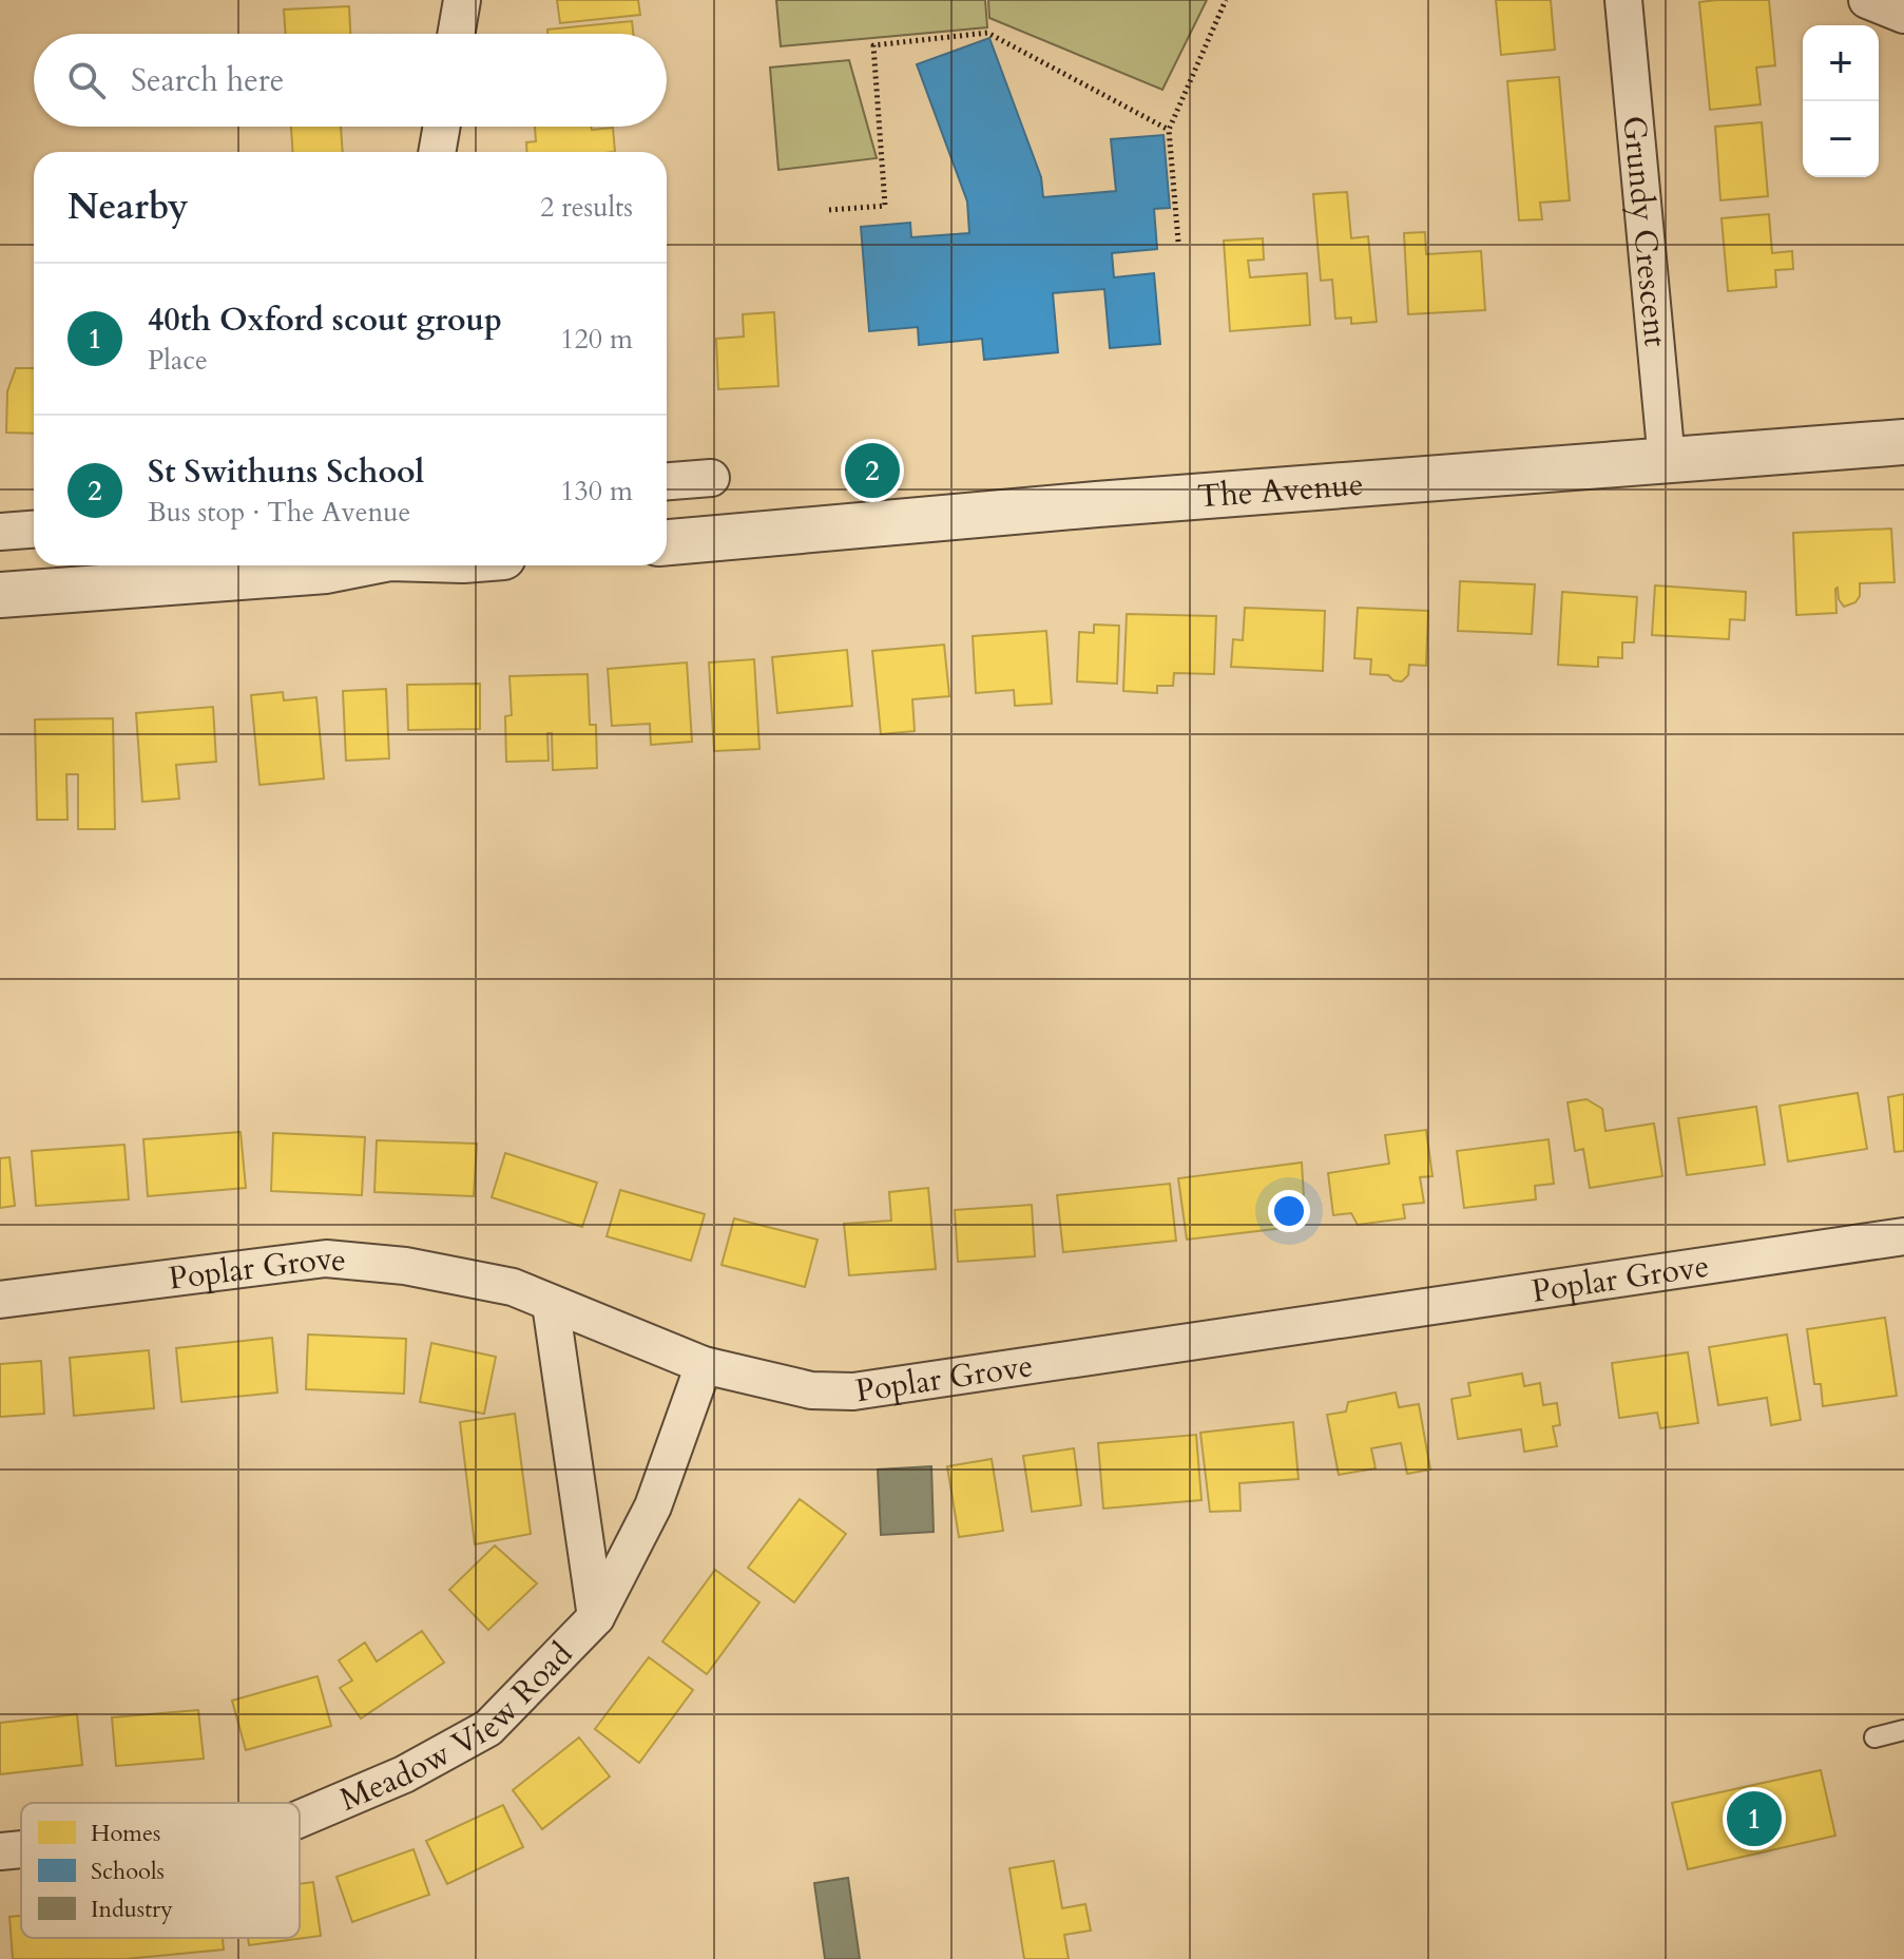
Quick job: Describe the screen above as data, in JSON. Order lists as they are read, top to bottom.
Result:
{
  "streets": {
    "street": [
      "Grundy Crescent",
      "The Avenue",
      "Poplar Grove",
      "Meadow View Road"
    ]
  },
  "crossings": [
    ["Grundy Crescent", "The Avenue"],
    ["Poplar Grove", "Meadow View Road"]
  ],
  "legend": ["Homes", "Schools", "Industry"],
  "page": {
    "map_buttons": ["+", "−"],
    "search": "Search here",
    "heading": ["Nearby", "2 results"],
    "list": [
      {
        "mark": "1",
        "name": "40th Oxford scout group",
        "note": "Place",
        "value": "120 m"
      },
      {
        "mark": "2",
        "name": "St Swithuns School",
        "note": "Bus stop · The Avenue",
        "value": "130 m"
      }
    ],
    "pins": ["2", "1"]
  }
}
